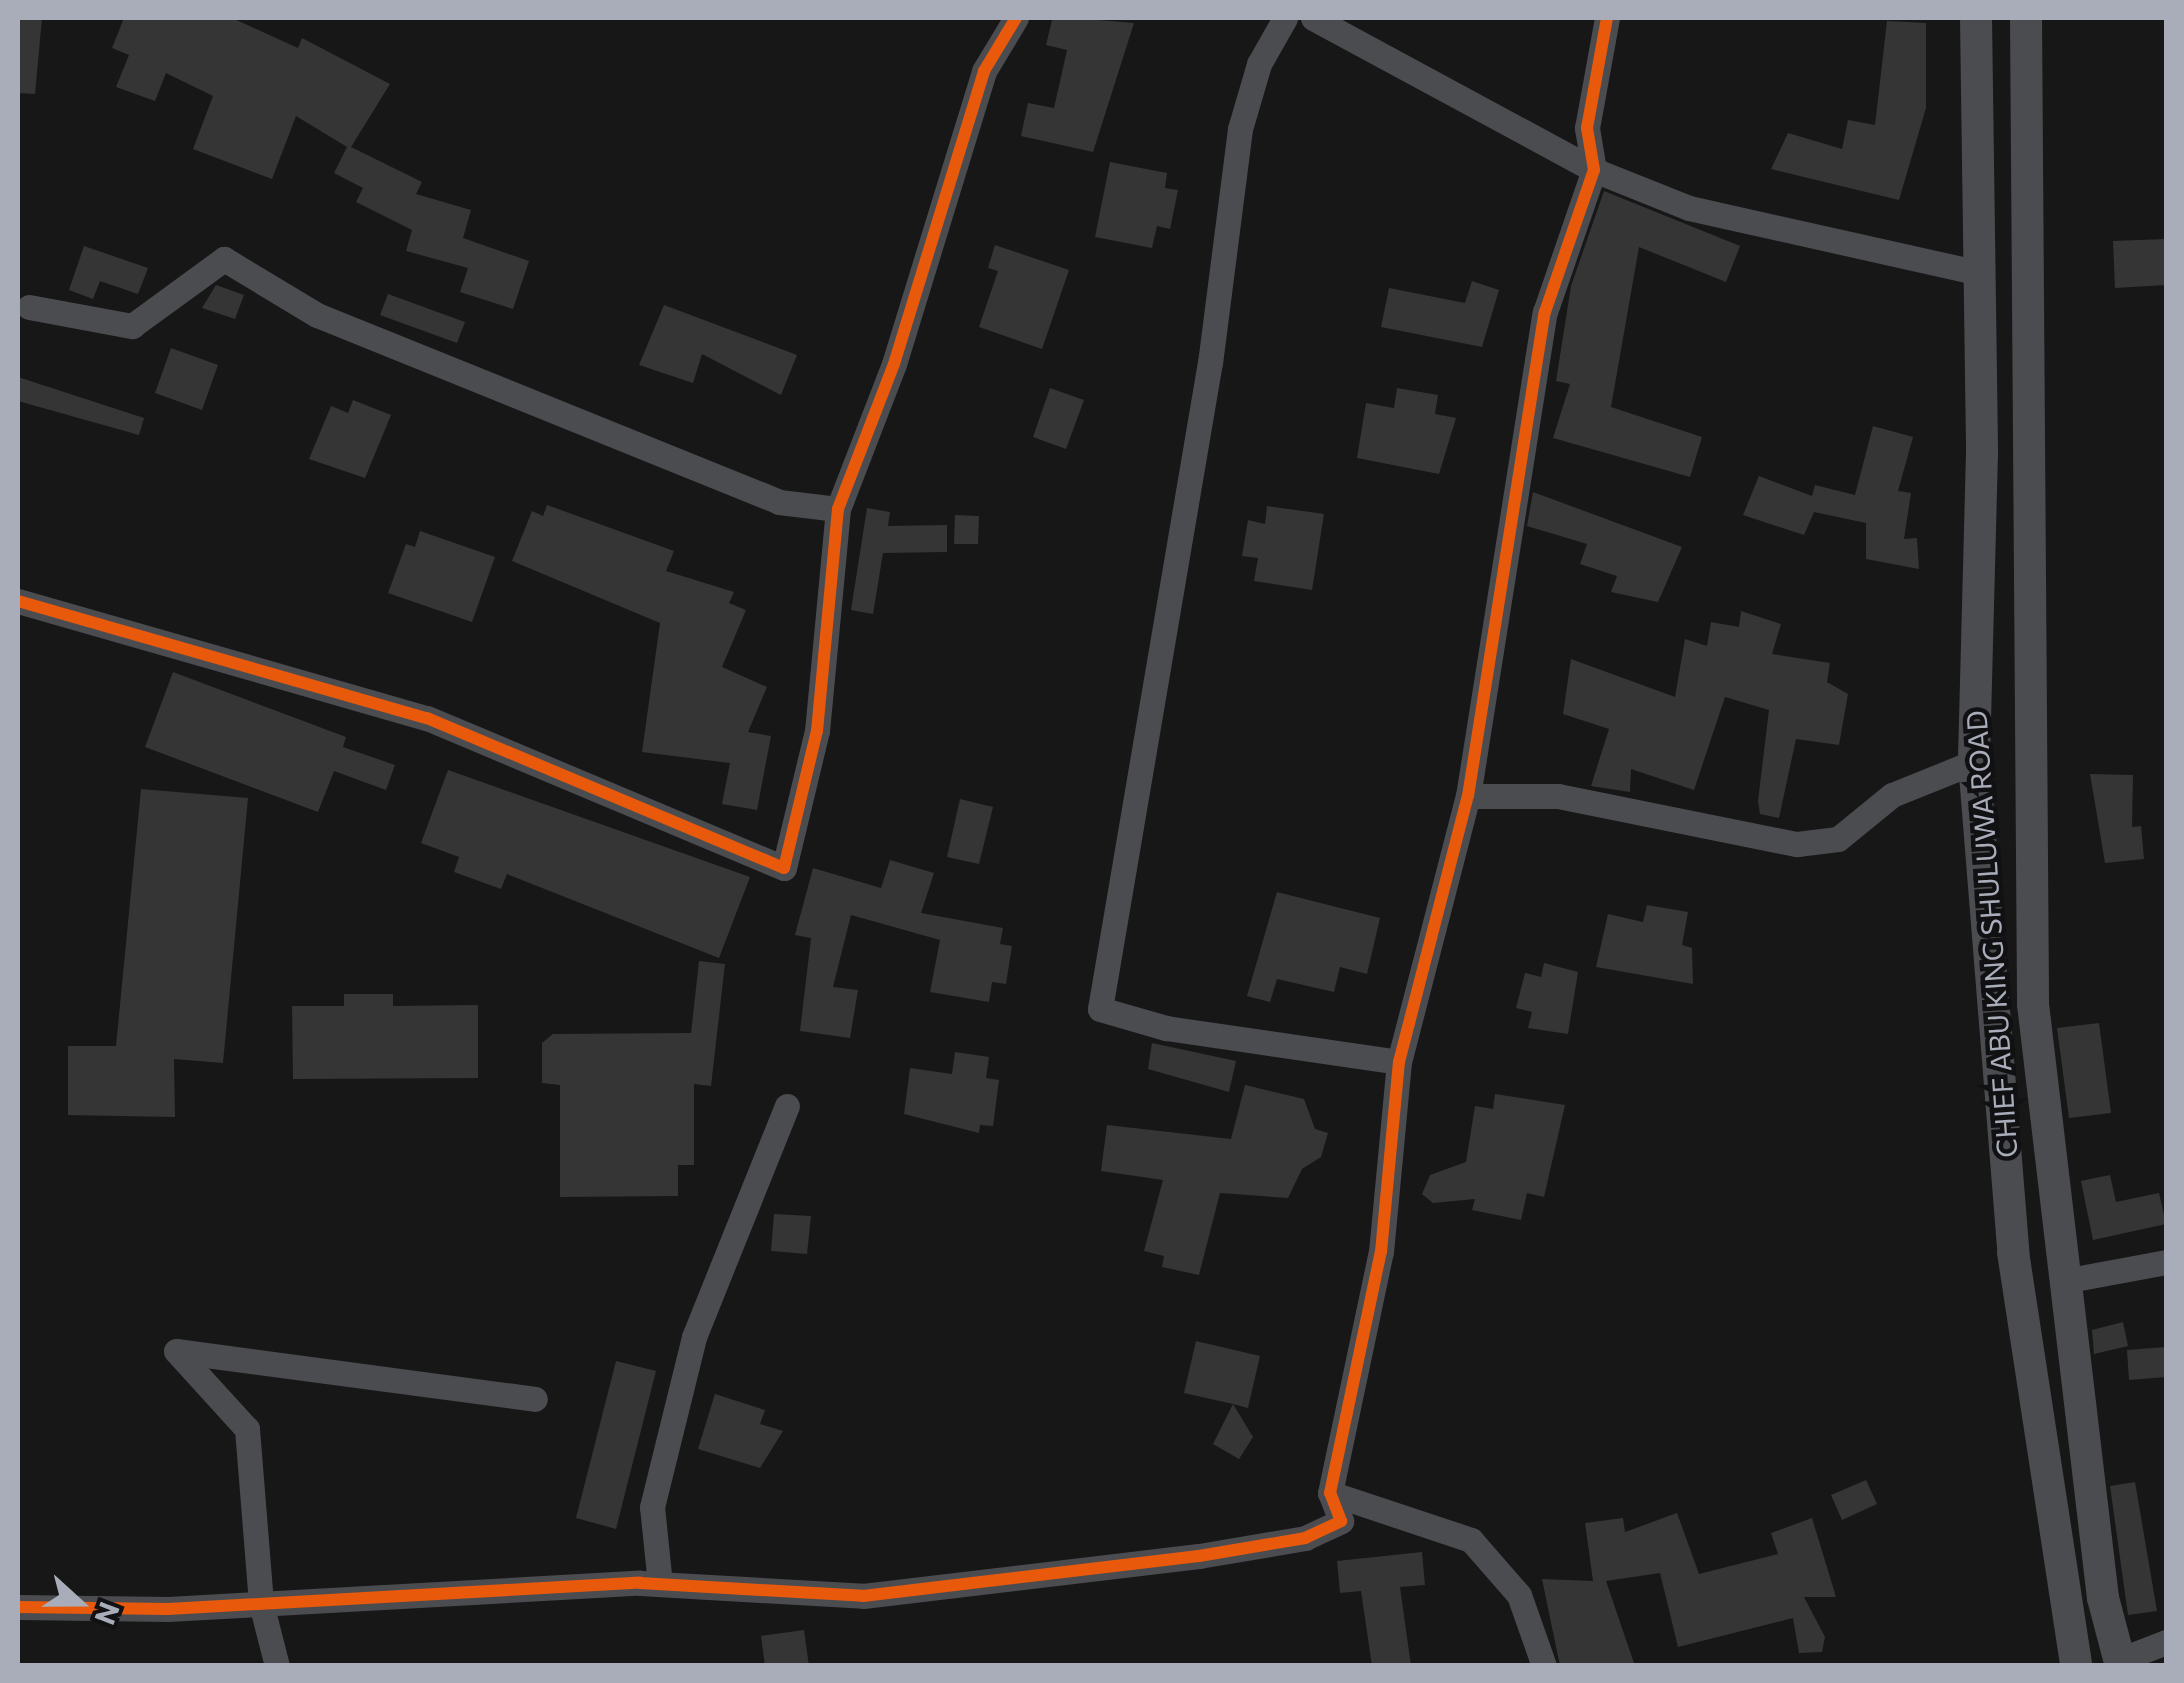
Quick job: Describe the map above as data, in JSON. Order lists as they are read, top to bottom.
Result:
{
  "streets": {
    "street": ["CHIEF ABU KING SHULUWA ROAD"]
  },
  "north": "right"
}
